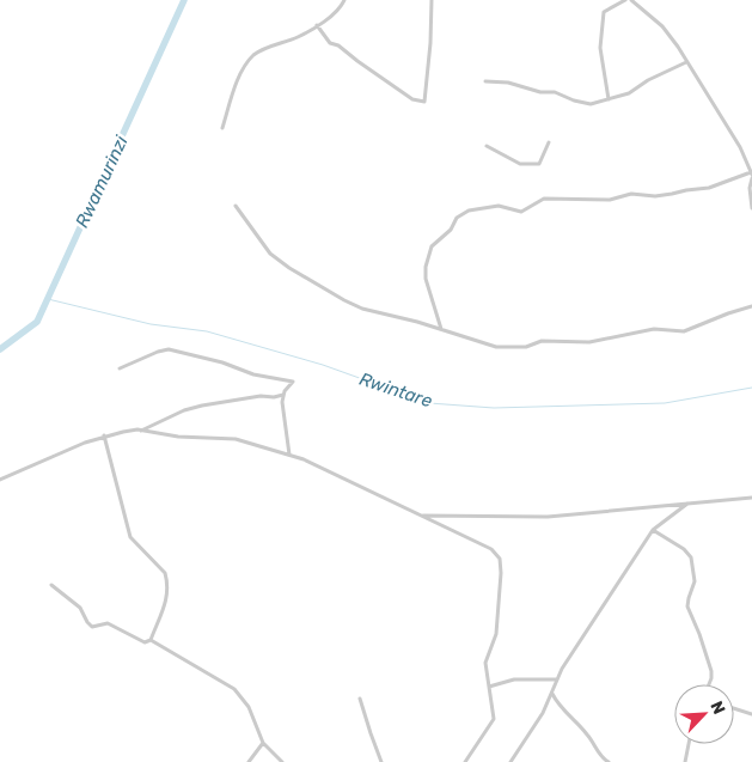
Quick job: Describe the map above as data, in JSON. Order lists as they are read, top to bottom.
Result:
{
  "water": ["Rwamurinzi", "Rwintare"],
  "north": "top right"
}
